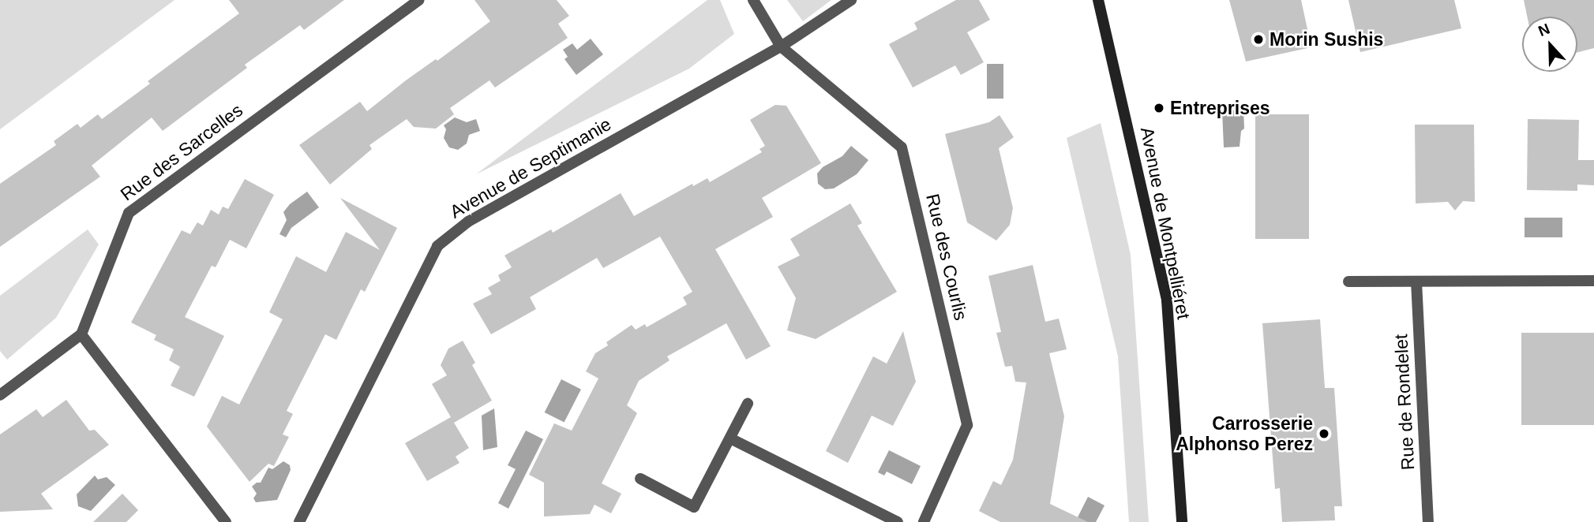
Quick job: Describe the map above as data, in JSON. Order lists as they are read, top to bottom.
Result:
{
  "streets": {
    "street": [
      "Rue des Sarcelles",
      "Avenue de Septimanie",
      "Avenue de Montpelliéret",
      "Rue des Courlis",
      "Rue de Rondelet"
    ]
  },
  "crossings": [
    ["Avenue de Septimanie", "Rue des Courlis"]
  ],
  "places": ["Morin Sushis", "Entreprises", "Carrosserie Alphonso Perez"],
  "north": "top"
}
